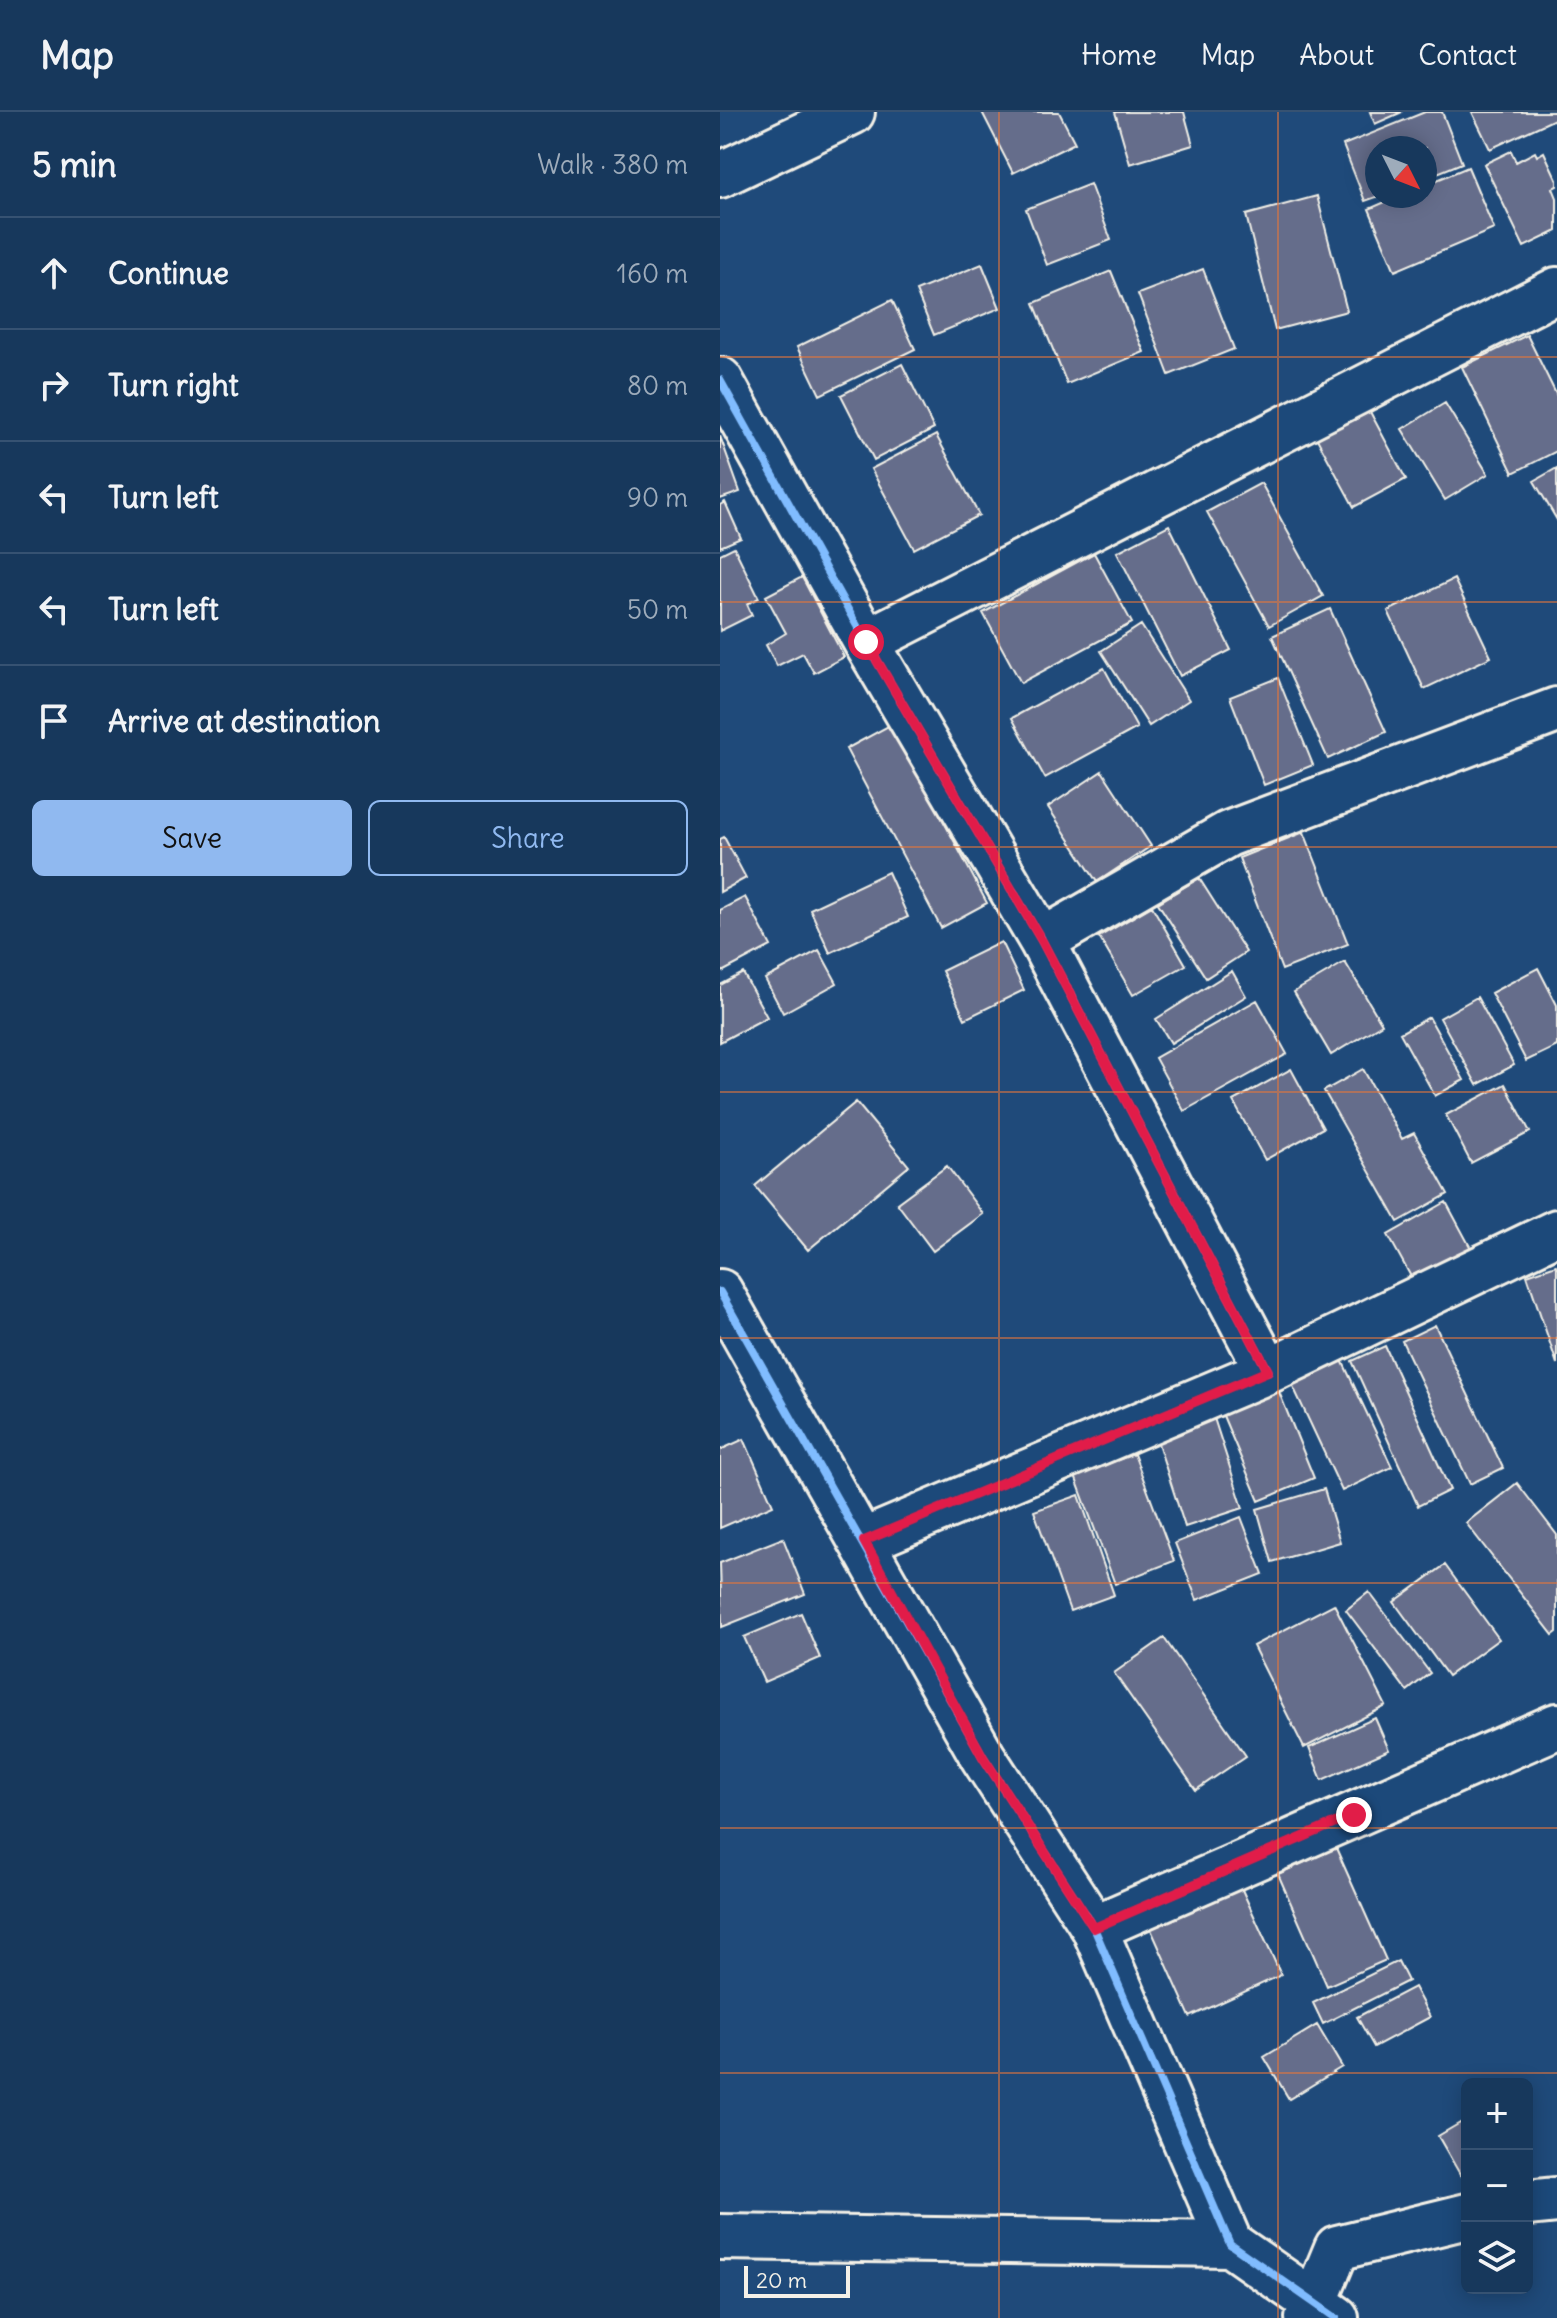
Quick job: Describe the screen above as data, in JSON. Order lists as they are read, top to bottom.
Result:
{
  "scale_bar": "20 m",
  "north": "bottom right",
  "page": {
    "header": "Map",
    "nav": [
      "Home",
      "Map",
      "About",
      "Contact"
    ],
    "heading": ["5 min", "Walk · 380 m"],
    "list": [
      ["Continue", "160 m"],
      ["Turn right", "80 m"],
      ["Turn left", "90 m"],
      ["Turn left", "50 m"],
      "Arrive at destination"
    ],
    "buttons": ["Save", "Share"],
    "map_buttons": ["+", "−"],
    "scale": "20 m"
  }
}
